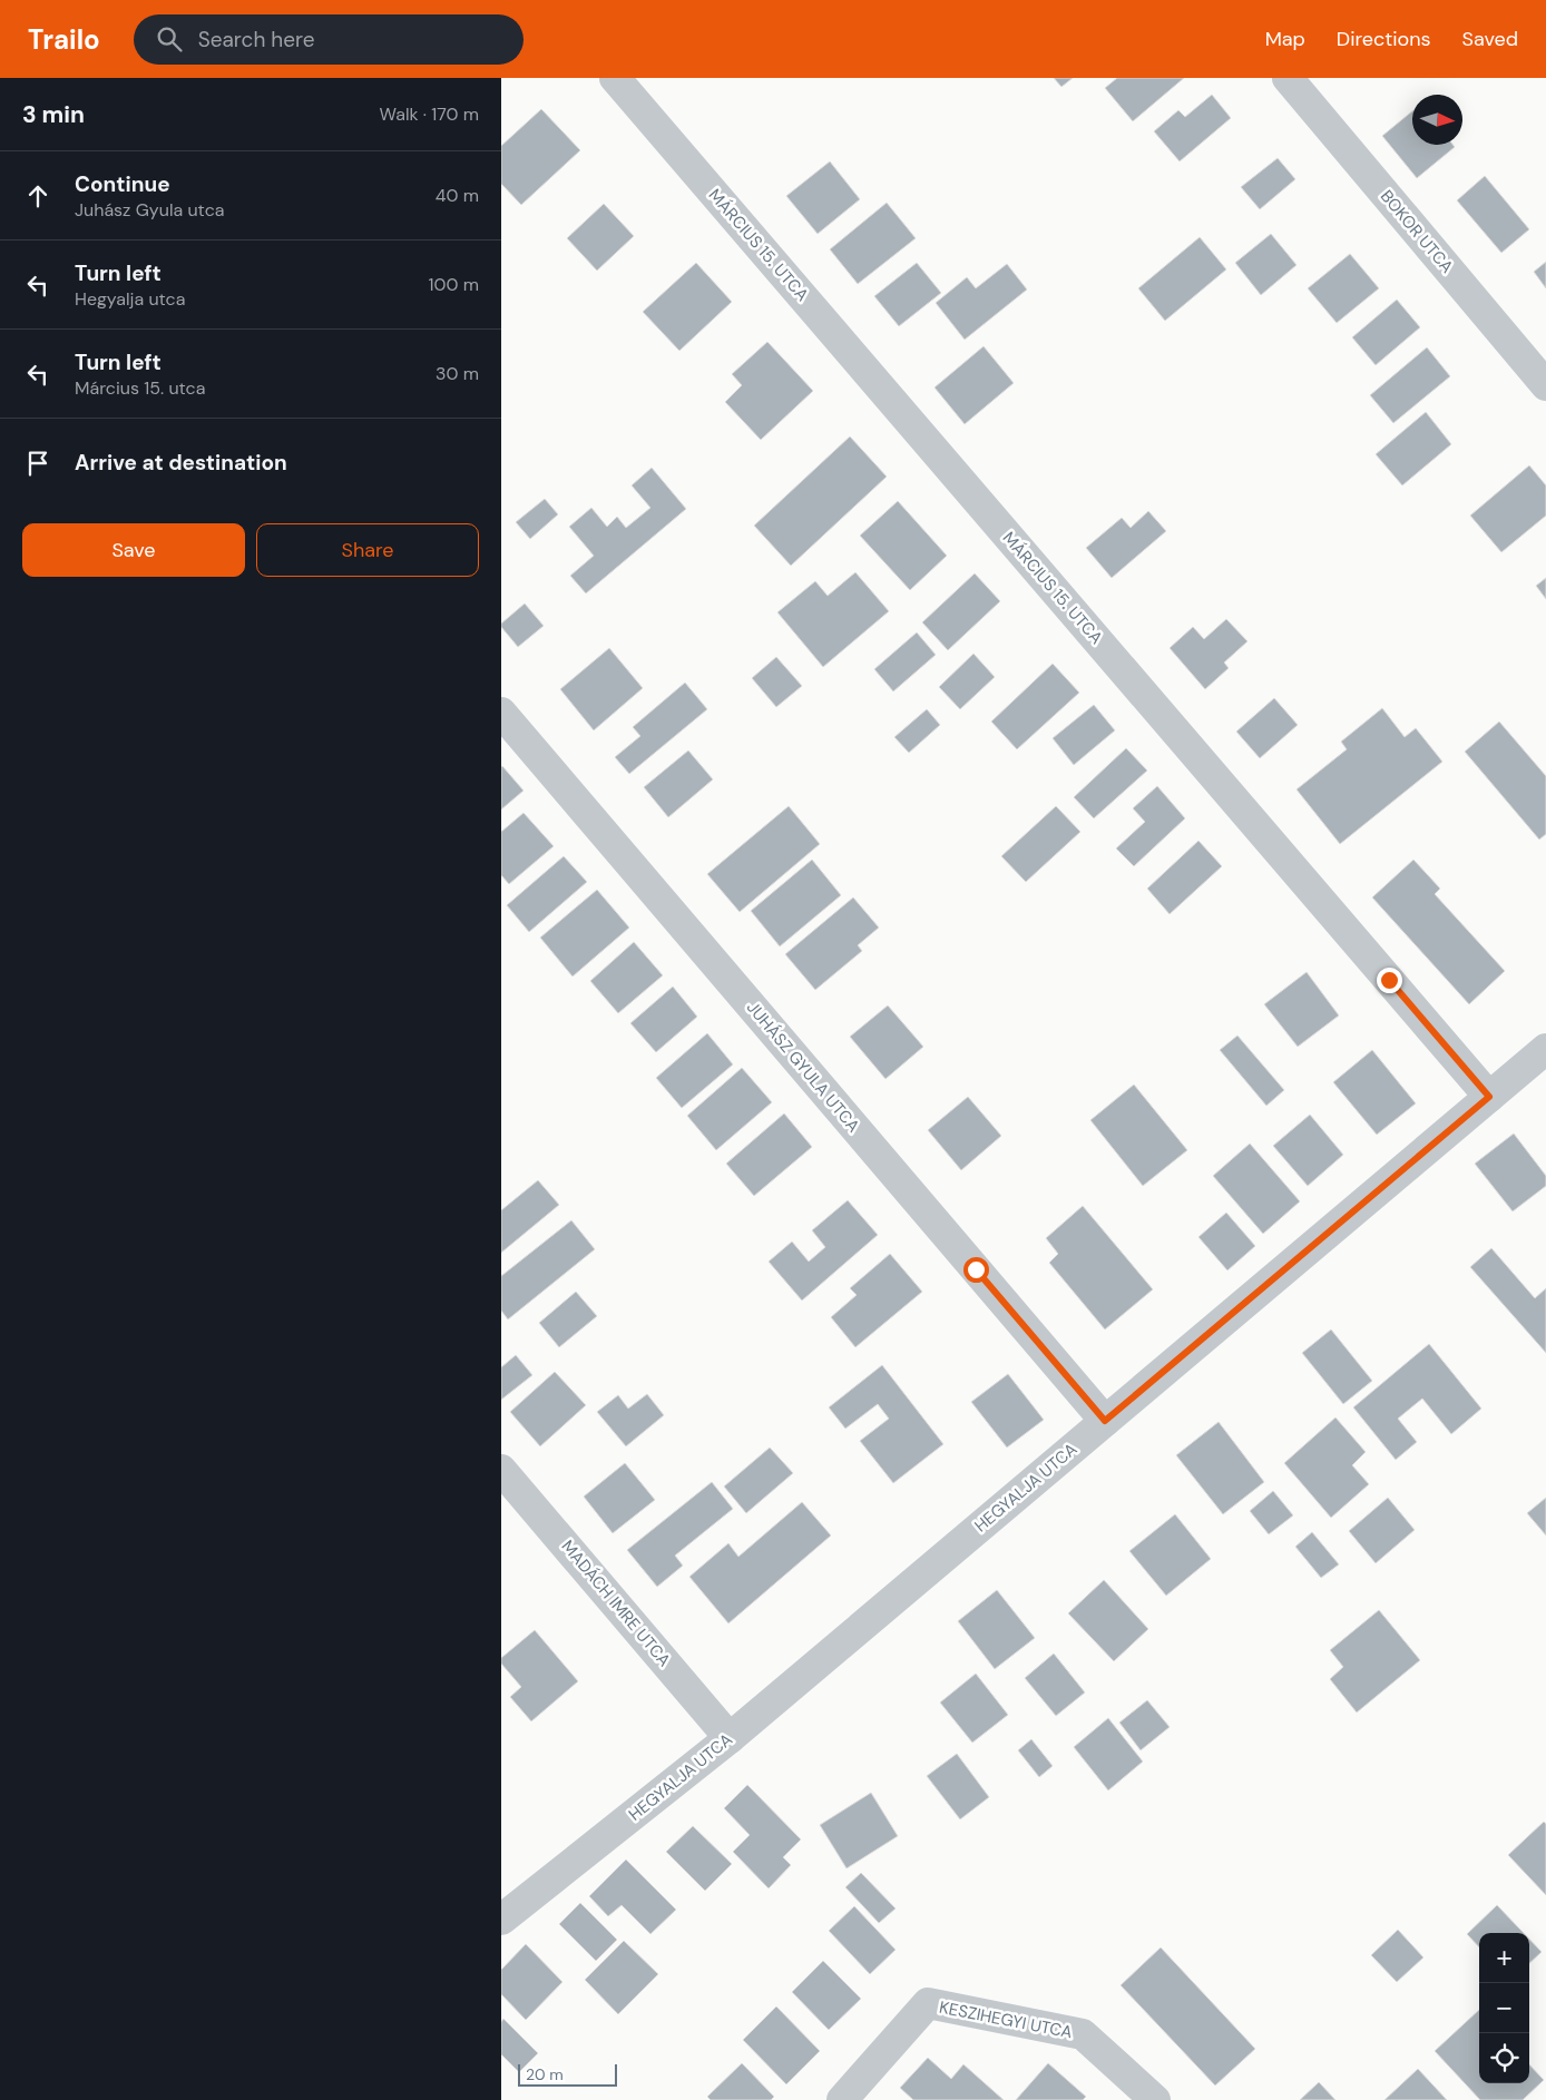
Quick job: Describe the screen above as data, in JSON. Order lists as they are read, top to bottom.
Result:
{
  "streets": {
    "street": [
      "BOKOR UTCA",
      "MÁRCIUS 15. UTCA",
      "JUHÁSZ GYULA UTCA",
      "HEGYALJA UTCA",
      "MADÁCH IMRE UTCA",
      "KESZIHEGYI UTCA"
    ]
  },
  "crossings": [
    ["MÁRCIUS 15. UTCA", "HEGYALJA UTCA"],
    ["JUHÁSZ GYULA UTCA", "HEGYALJA UTCA"],
    ["HEGYALJA UTCA", "MADÁCH IMRE UTCA"]
  ],
  "scale_bar": "20 m",
  "north": "right",
  "page": {
    "header": "Trailo",
    "search": "Search here",
    "nav": ["Map", "Directions", "Saved"],
    "heading": ["3 min", "Walk · 170 m"],
    "list": [
      ["Continue", "Juhász Gyula utca", "40 m"],
      ["Turn left", "Hegyalja utca", "100 m"],
      ["Turn left", "Március 15. utca", "30 m"],
      "Arrive at destination"
    ],
    "buttons": ["Save", "Share"],
    "map_buttons": ["+", "−"],
    "scale": "20 m"
  }
}
